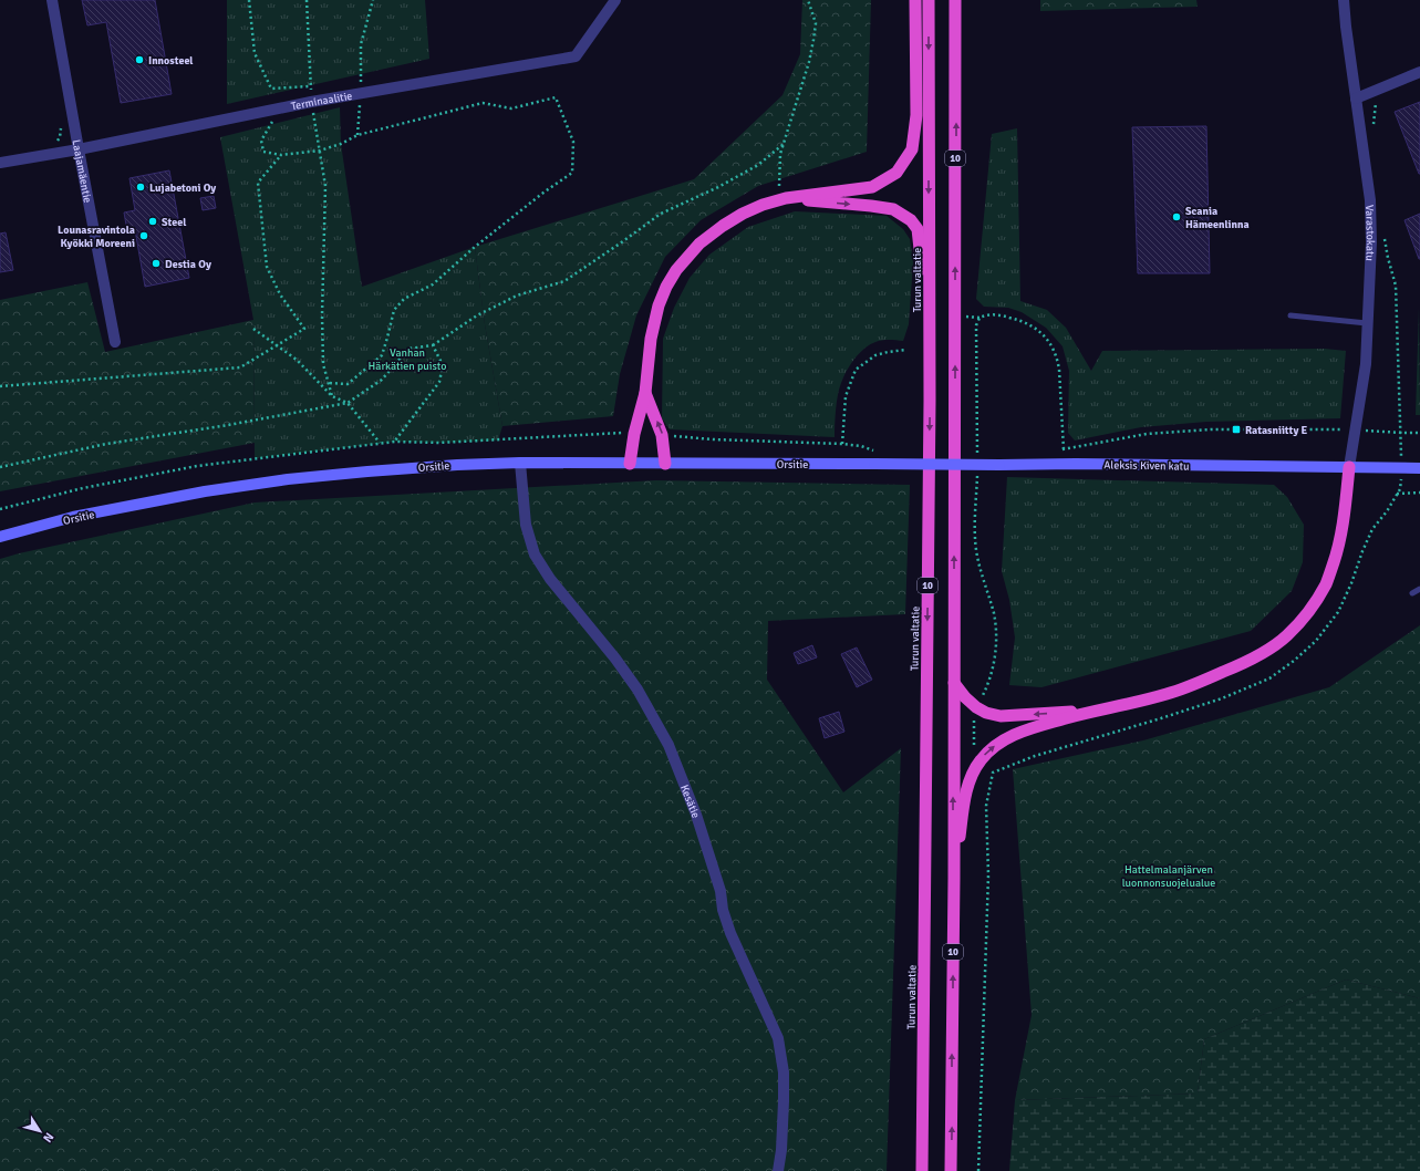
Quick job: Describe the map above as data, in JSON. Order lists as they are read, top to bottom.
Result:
{
  "streets": {
    "highway": ["10", "Turun valtatie"],
    "main road": ["Orsitie", "Aleksis Kiven katu"],
    "street": [
      "Terminaalitie",
      "Laajamäentie",
      "Varastokatu",
      "Kesätie"
    ]
  },
  "crossings": [
    ["Terminaalitie", "Laajamäentie"],
    ["Varastokatu", "Aleksis Kiven katu"],
    ["Orsitie", "Aleksis Kiven katu"],
    ["Orsitie", "Kesätie"]
  ],
  "parks": ["Vanhan Härkätien puisto", "Hattelmalanjärven luonnonsuojelualue"],
  "places": {
    "other": [
      "Innosteel",
      "Lujabetoni Oy",
      "Scania Hämeenlinna",
      "Steel",
      "Lounasravintola Kyökki Moreeni",
      "Destia Oy"
    ],
    "transit": ["Ratasniitty E"]
  },
  "north": "bottom right"
}
